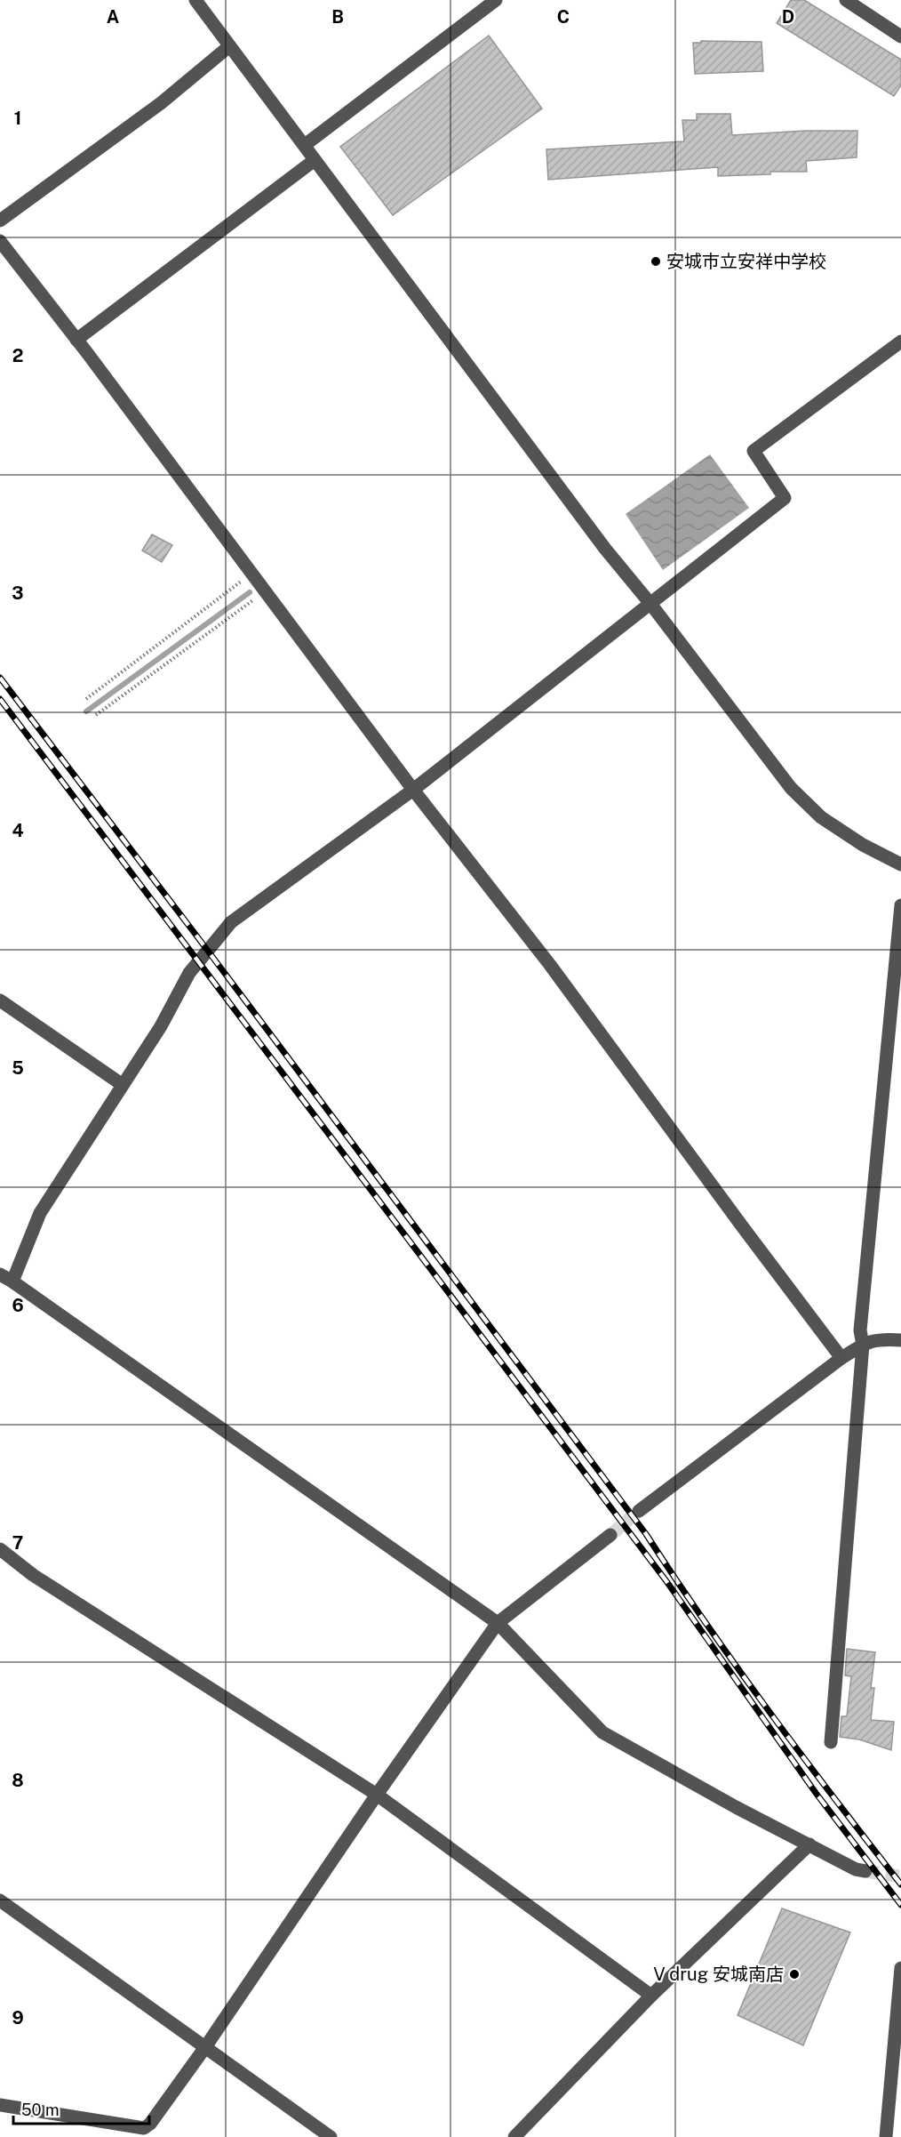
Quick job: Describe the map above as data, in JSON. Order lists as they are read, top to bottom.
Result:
{
  "places": ["安城市立安祥中学校", "V drug 安城南店"],
  "scale_bar": "50 m",
  "grid": {
    "columns": [
      "A",
      "B",
      "C",
      "D"
    ],
    "rows": [
      "1",
      "2",
      "3",
      "4",
      "5",
      "6",
      "7",
      "8",
      "9"
    ]
  }
}
